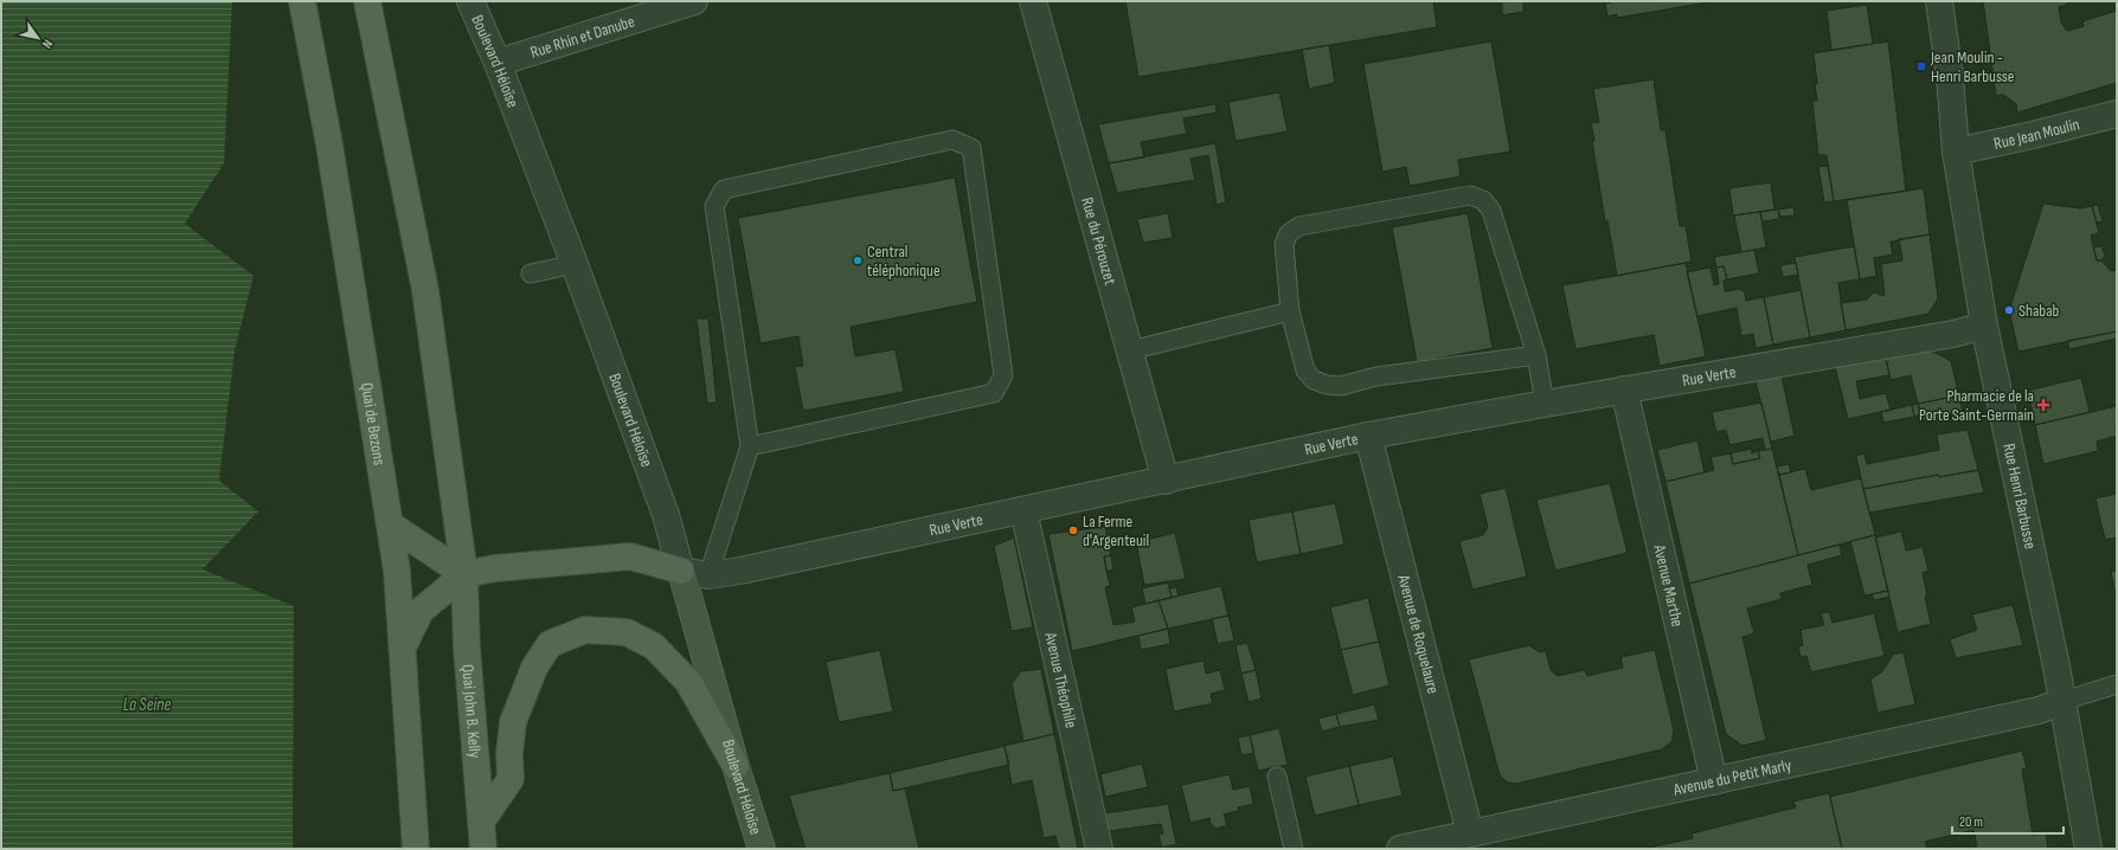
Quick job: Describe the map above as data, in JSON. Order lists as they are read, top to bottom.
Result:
{
  "streets": {
    "main road": ["Boulevard Héloïse", "Quai de Bezons", "Quai John B. Kelly"],
    "street": [
      "Rue Rhin et Danube",
      "Rue Jean Moulin",
      "Rue du Pérouzet",
      "Rue Verte",
      "Rue Henri Barbusse",
      "Avenue Marthe",
      "Avenue de Roquelaure",
      "Avenue Théophile",
      "Avenue du Petit Marly"
    ]
  },
  "crossings": [
    ["Rue Rhin et Danube", "Boulevard Héloïse"],
    ["Boulevard Héloïse", "Rue Verte"],
    ["Rue Jean Moulin", "Rue Henri Barbusse"],
    ["Rue du Pérouzet", "Rue Verte"],
    ["Rue Verte", "Rue Henri Barbusse"],
    ["Rue Verte", "Avenue Marthe"],
    ["Rue Verte", "Avenue de Roquelaure"],
    ["Rue Verte", "Avenue Théophile"],
    ["Rue Henri Barbusse", "Avenue du Petit Marly"],
    ["Avenue Marthe", "Avenue du Petit Marly"],
    ["Avenue de Roquelaure", "Avenue du Petit Marly"]
  ],
  "water": ["La Seine"],
  "places": {
    "transit": ["Jean Moulin - Henri Barbusse"],
    "other": ["Central téléphonique", "Shabab", "La Ferme d'Argenteuil"],
    "health": ["Pharmacie de la Porte Saint-Germain"]
  },
  "scale_bar": "20 m",
  "north": "bottom right"
}
